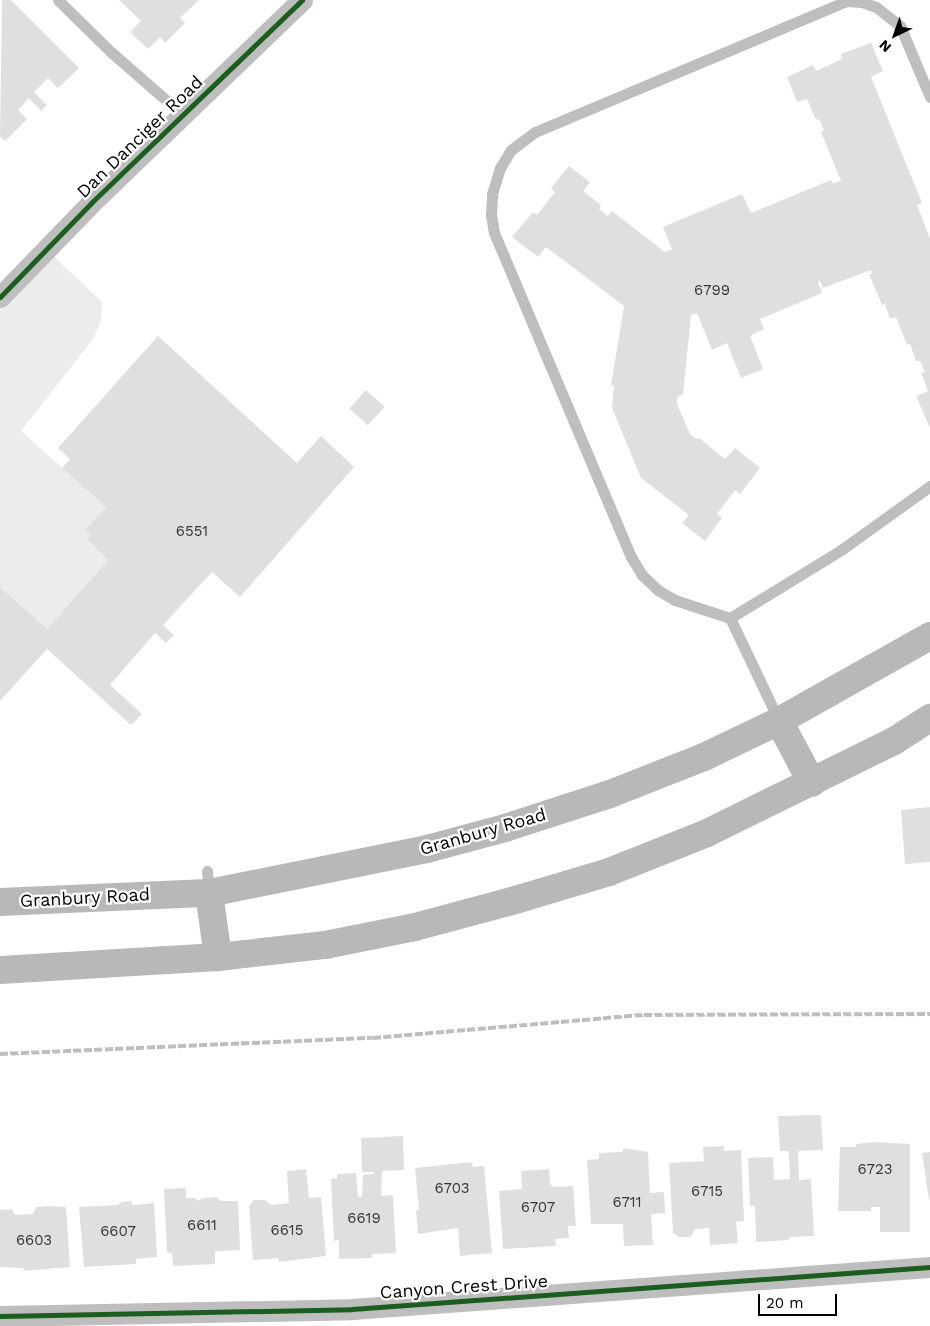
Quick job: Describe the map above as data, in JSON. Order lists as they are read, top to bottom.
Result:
{
  "streets": {
    "main road": ["Granbury Road"],
    "street": ["Dan Danciger Road", "Canyon Crest Drive"]
  },
  "house_numbers": [
    "6799",
    "6551",
    "6723",
    "6703",
    "6715",
    "6711",
    "6707",
    "6619",
    "6611",
    "6615",
    "6607",
    "6603"
  ],
  "scale_bar": "20 m",
  "north": "bottom left"
}
